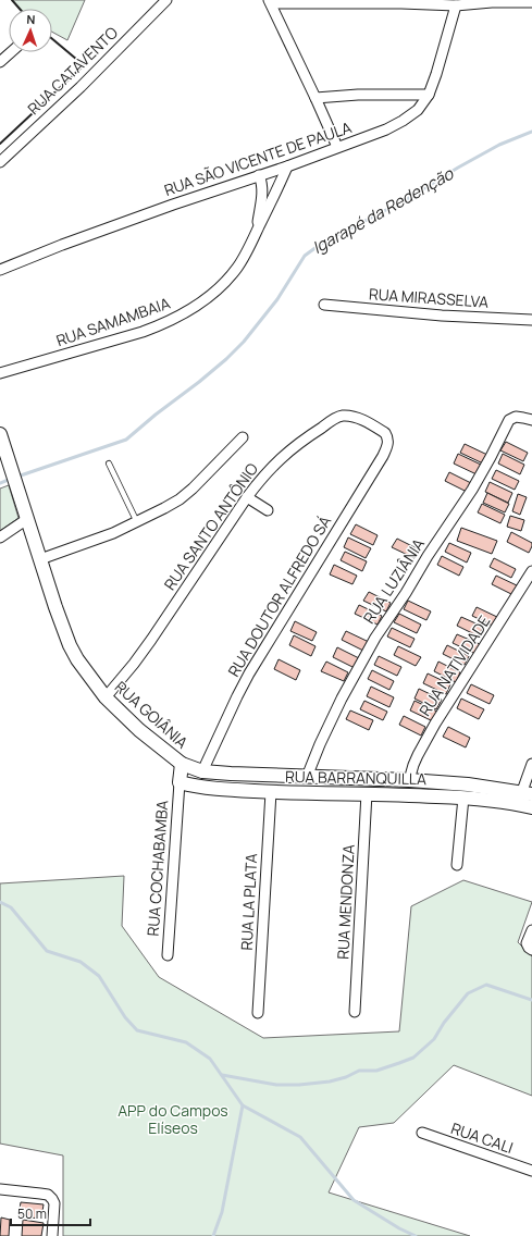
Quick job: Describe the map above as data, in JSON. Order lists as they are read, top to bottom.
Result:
{
  "streets": {
    "street": [
      "RUA CATAVENTO",
      "RUA SÃO VICENTE DE PAULA",
      "RUA MIRASSELVA",
      "RUA SAMAMBAIA",
      "RUA SANTO ANTÔNIO",
      "RUA LUZIÂNIA",
      "RUA DOUTOR ALFREDO SÁ",
      "RUA NATIVIDADE",
      "RUA GOIÂNIA",
      "RUA BARRANQUILLA",
      "RUA COCHABAMBA",
      "RUA LA PLATA",
      "RUA MENDONZA",
      "RUA CALI"
    ]
  },
  "crossings": [
    ["RUA SÃO VICENTE DE PAULA", "RUA SAMAMBAIA"],
    ["RUA SANTO ANTÔNIO", "RUA DOUTOR ALFREDO SÁ"],
    ["RUA SANTO ANTÔNIO", "RUA GOIÂNIA"],
    ["RUA LUZIÂNIA", "RUA GOIÂNIA"],
    ["RUA DOUTOR ALFREDO SÁ", "RUA GOIÂNIA"],
    ["RUA NATIVIDADE", "RUA GOIÂNIA"],
    ["RUA BARRANQUILLA", "RUA COCHABAMBA"],
    ["RUA BARRANQUILLA", "RUA LA PLATA"],
    ["RUA BARRANQUILLA", "RUA MENDONZA"]
  ],
  "water": ["Igarapé da Redenção"],
  "parks": ["APP do Campos Elíseos"],
  "scale_bar": "50 m",
  "north": "top"
}
